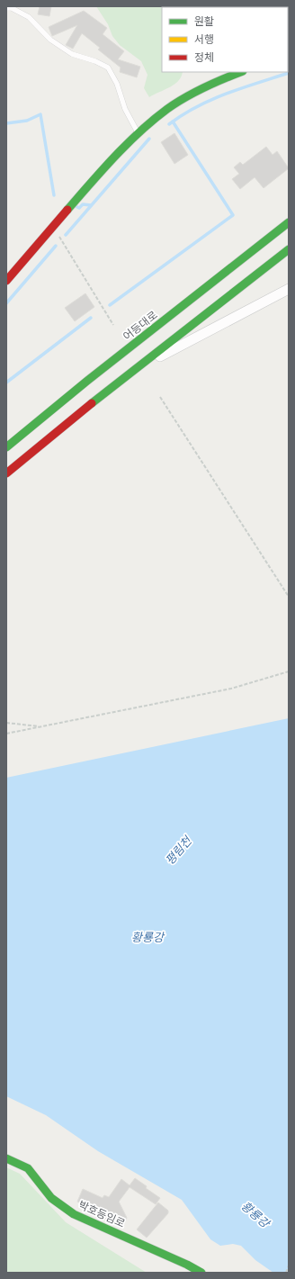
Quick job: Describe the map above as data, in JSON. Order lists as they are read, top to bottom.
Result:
{
  "streets": {
    "main road": ["어등대로", "박호등임로"]
  },
  "water": ["평림천", "황룡강"],
  "legend": ["원활", "서행", "정체"]
}
